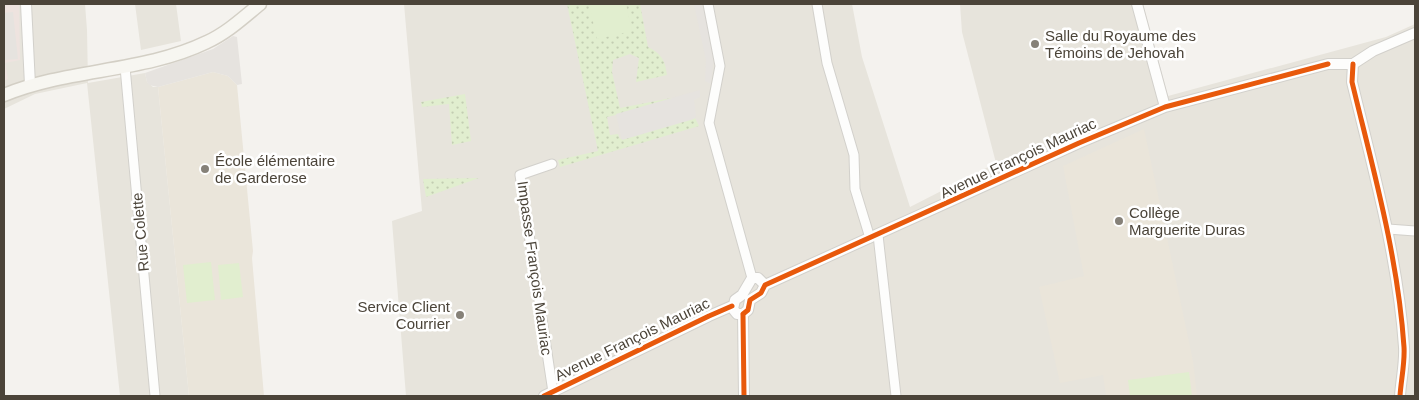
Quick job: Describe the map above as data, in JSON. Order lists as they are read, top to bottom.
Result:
{
  "streets": {
    "street": ["Avenue François Mauriac", "Rue Colette", "Impasse François Mauriac"]
  },
  "crossings": [
    ["Avenue François Mauriac", "Impasse François Mauriac"]
  ],
  "places": [
    "Salle du Royaume des Témoins de Jehovah",
    "École élémentaire de Garderose",
    "Collège Marguerite Duras",
    "Service Client Courrier"
  ]
}
